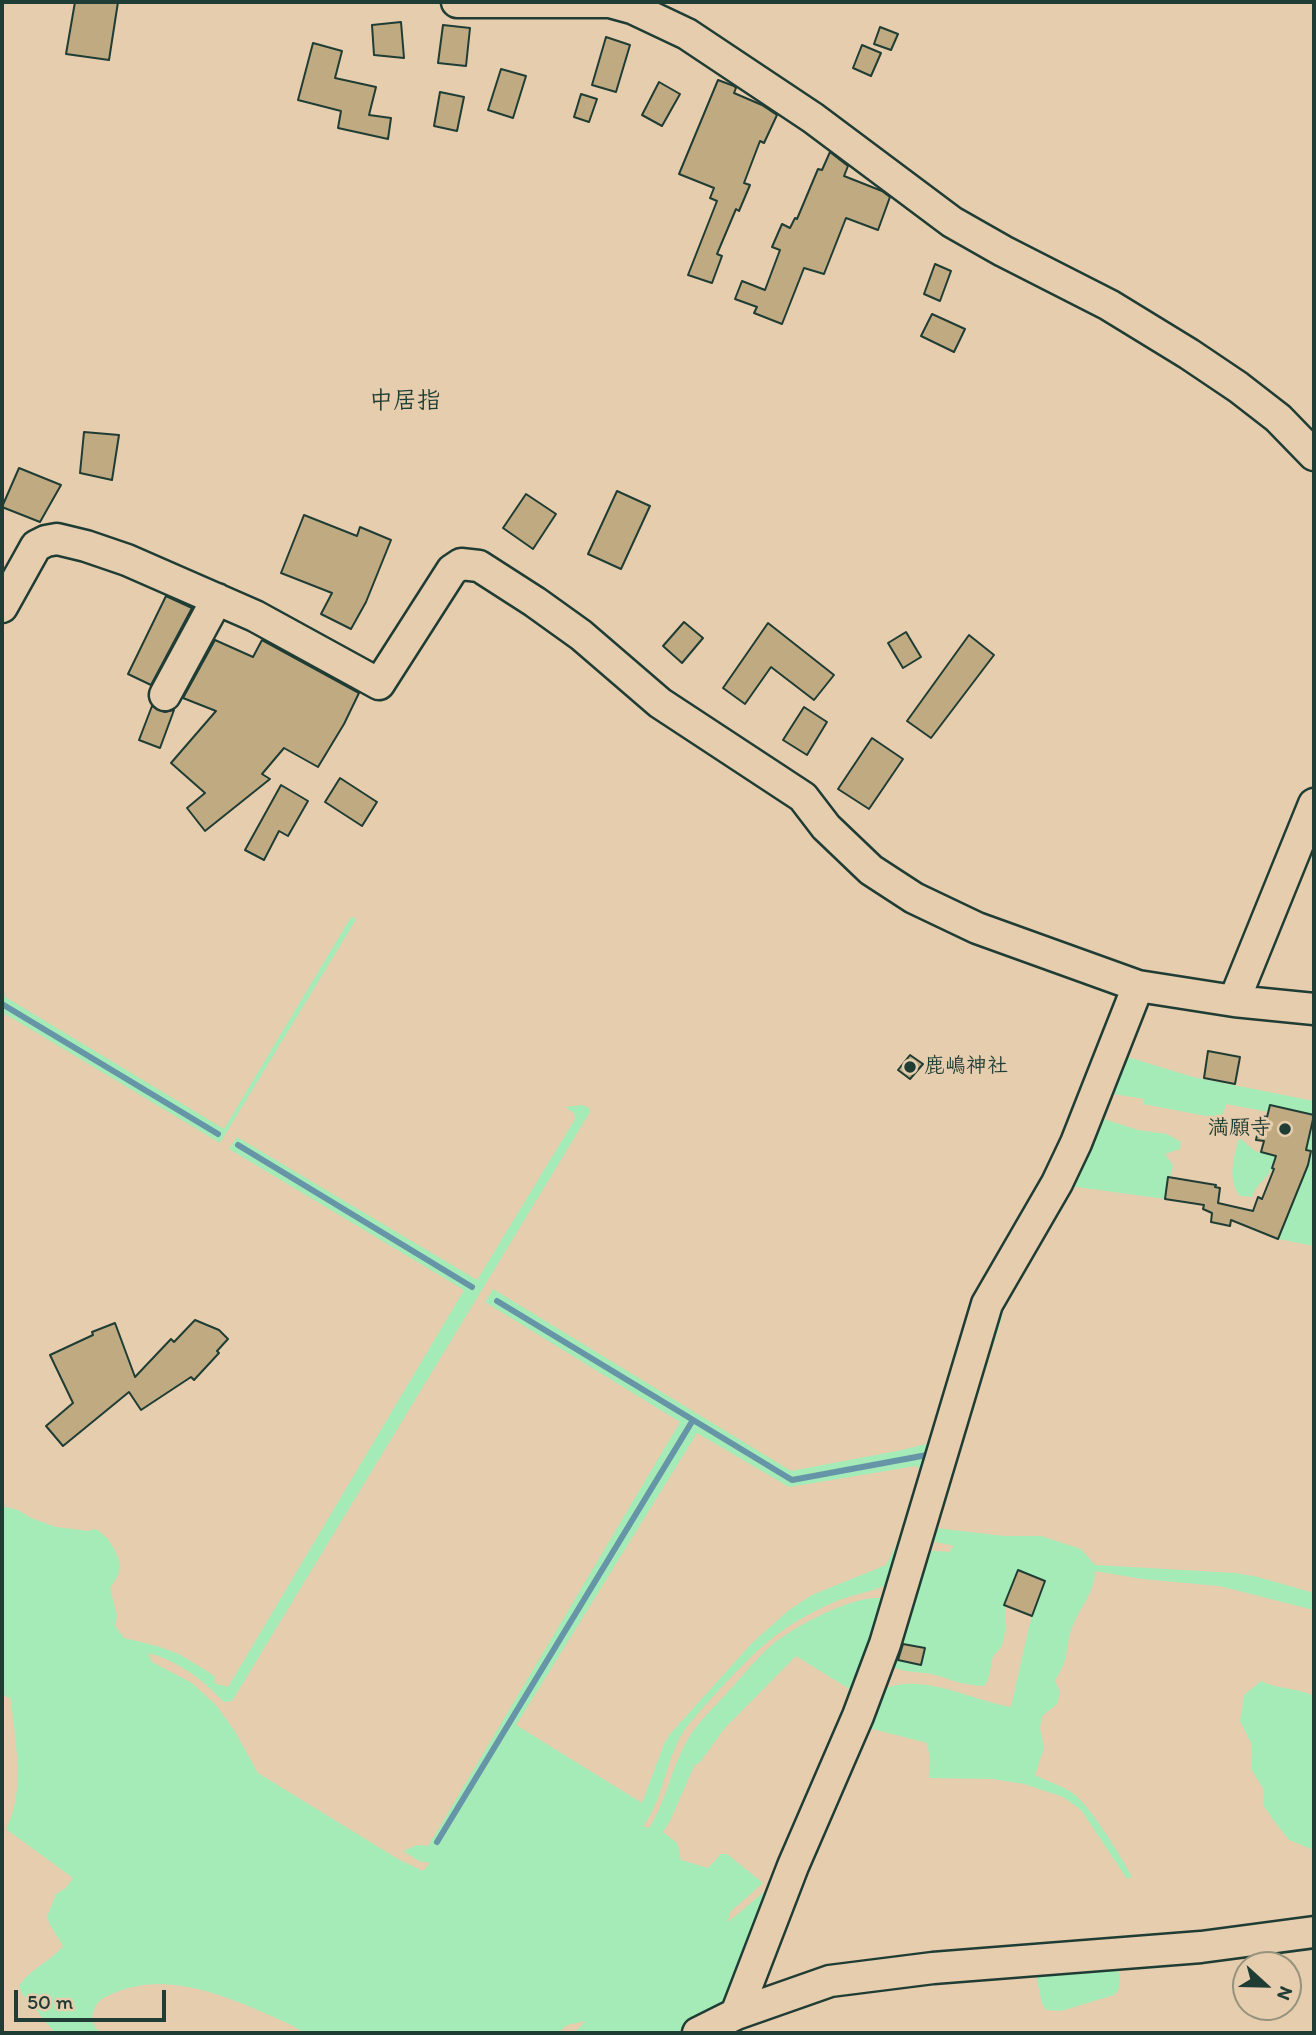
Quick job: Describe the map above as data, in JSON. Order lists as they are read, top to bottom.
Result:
{
  "districts": ["中居指"],
  "places": ["鹿嶋神社", "満願寺"],
  "scale_bar": "50 m",
  "north": "right"
}
